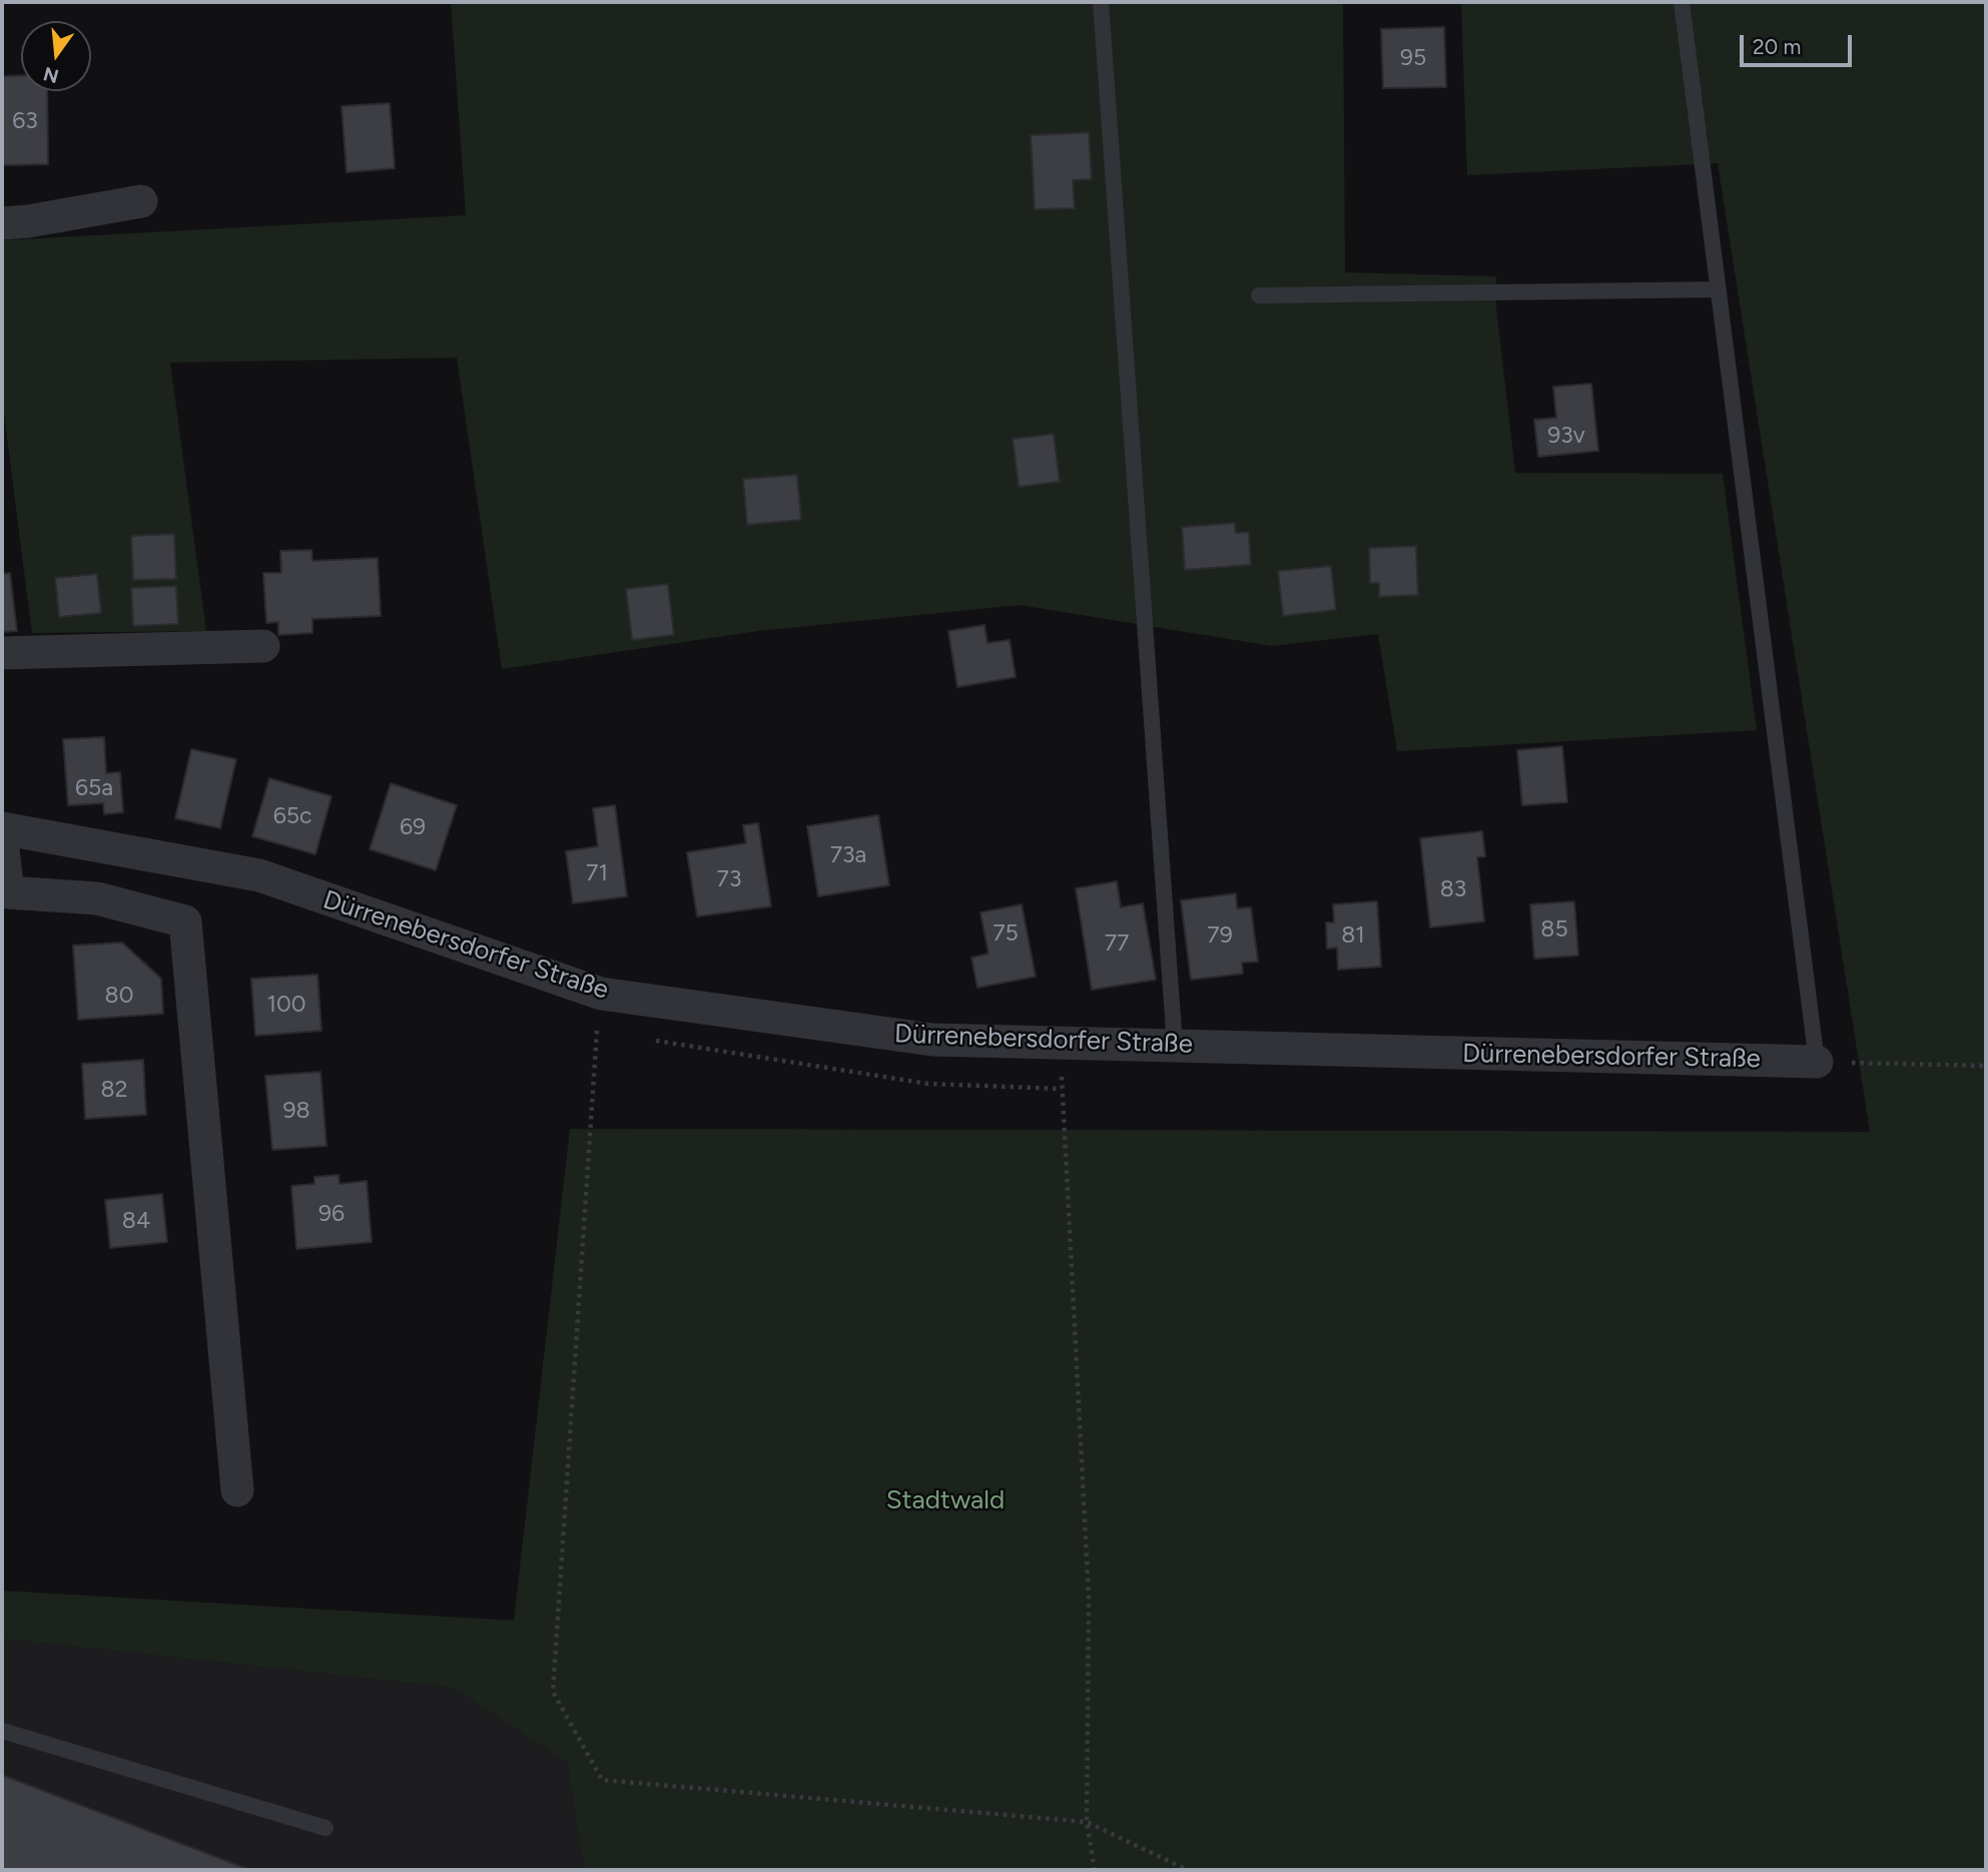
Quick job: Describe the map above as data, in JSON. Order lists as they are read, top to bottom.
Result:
{
  "streets": {
    "street": ["Dürrenebersdorfer Straße"]
  },
  "parks": ["Stadtwald"],
  "house_numbers": [
    "95",
    "63",
    "93v",
    "65a",
    "65c",
    "69",
    "73a",
    "71",
    "73",
    "83",
    "85",
    "75",
    "79",
    "81",
    "77",
    "80",
    "100",
    "82",
    "98",
    "96",
    "84"
  ],
  "scale_bar": "20 m",
  "north": "bottom"
}
